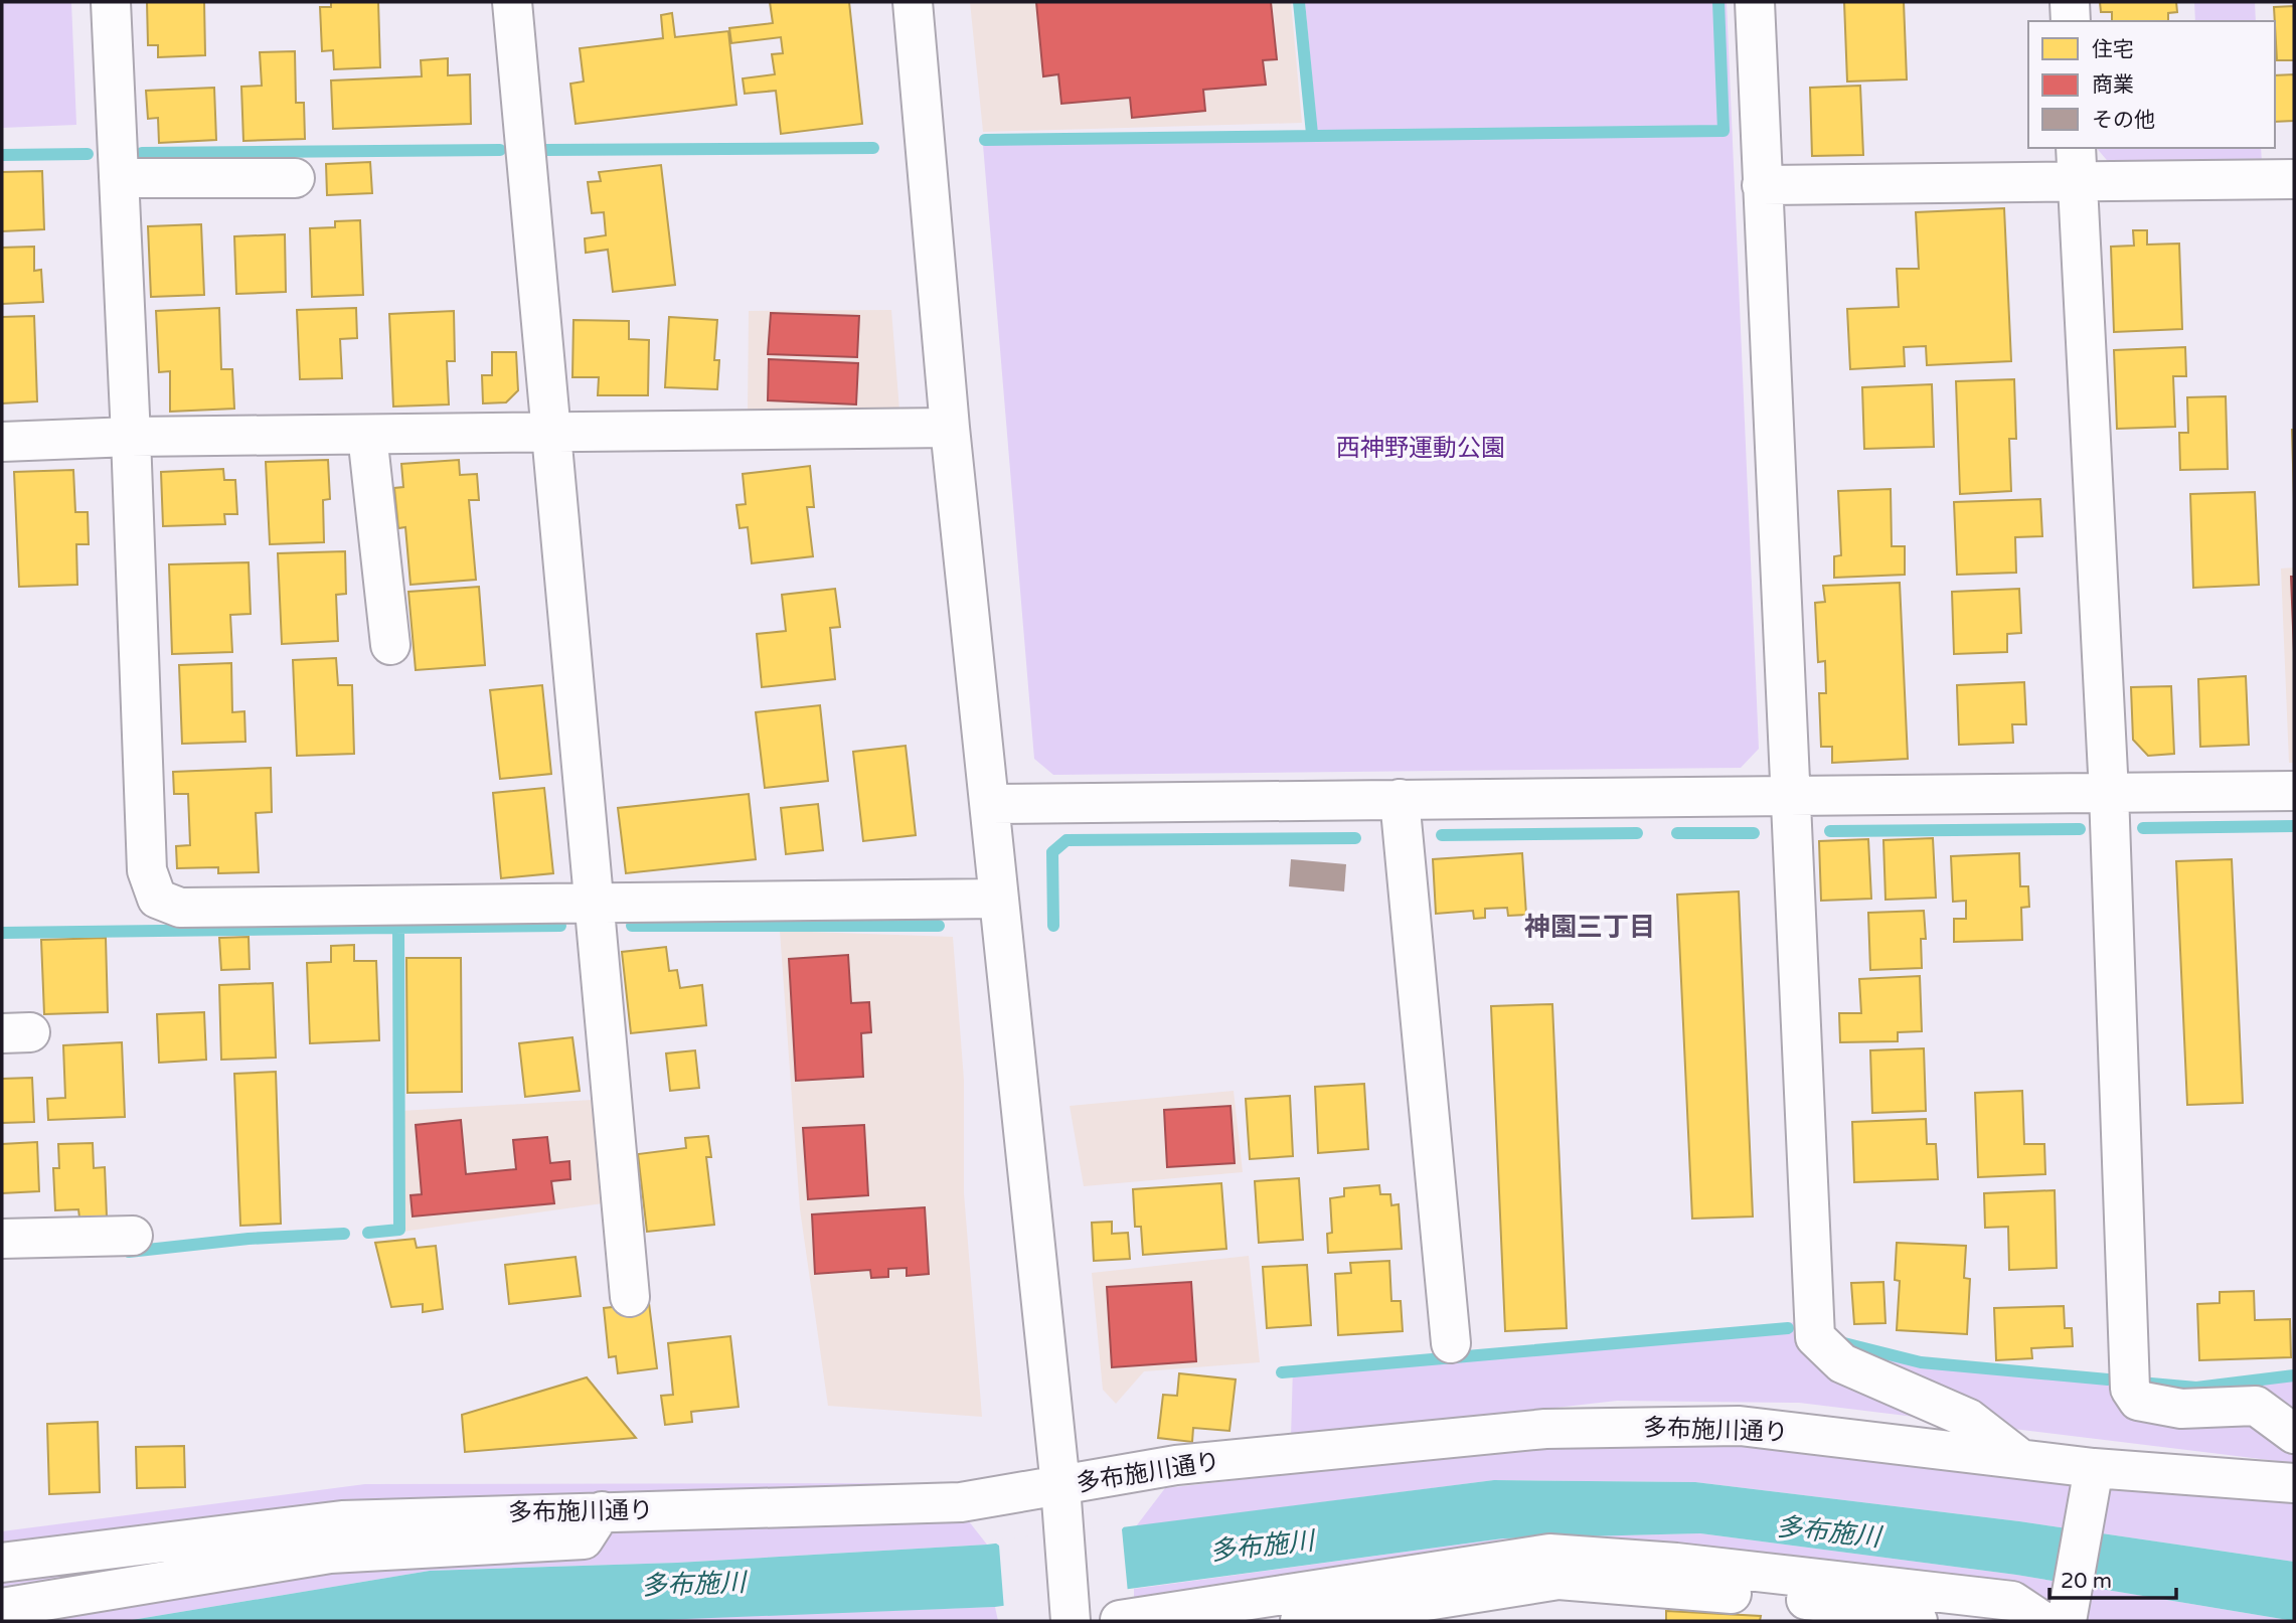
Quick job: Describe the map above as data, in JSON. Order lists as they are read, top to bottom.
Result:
{
  "streets": {
    "street": ["多布施川通り"]
  },
  "districts": ["神園三丁目"],
  "water": ["多布施川"],
  "parks": ["西神野運動公園"],
  "legend": ["住宅", "商業", "その他"],
  "scale_bar": "20 m"
}
